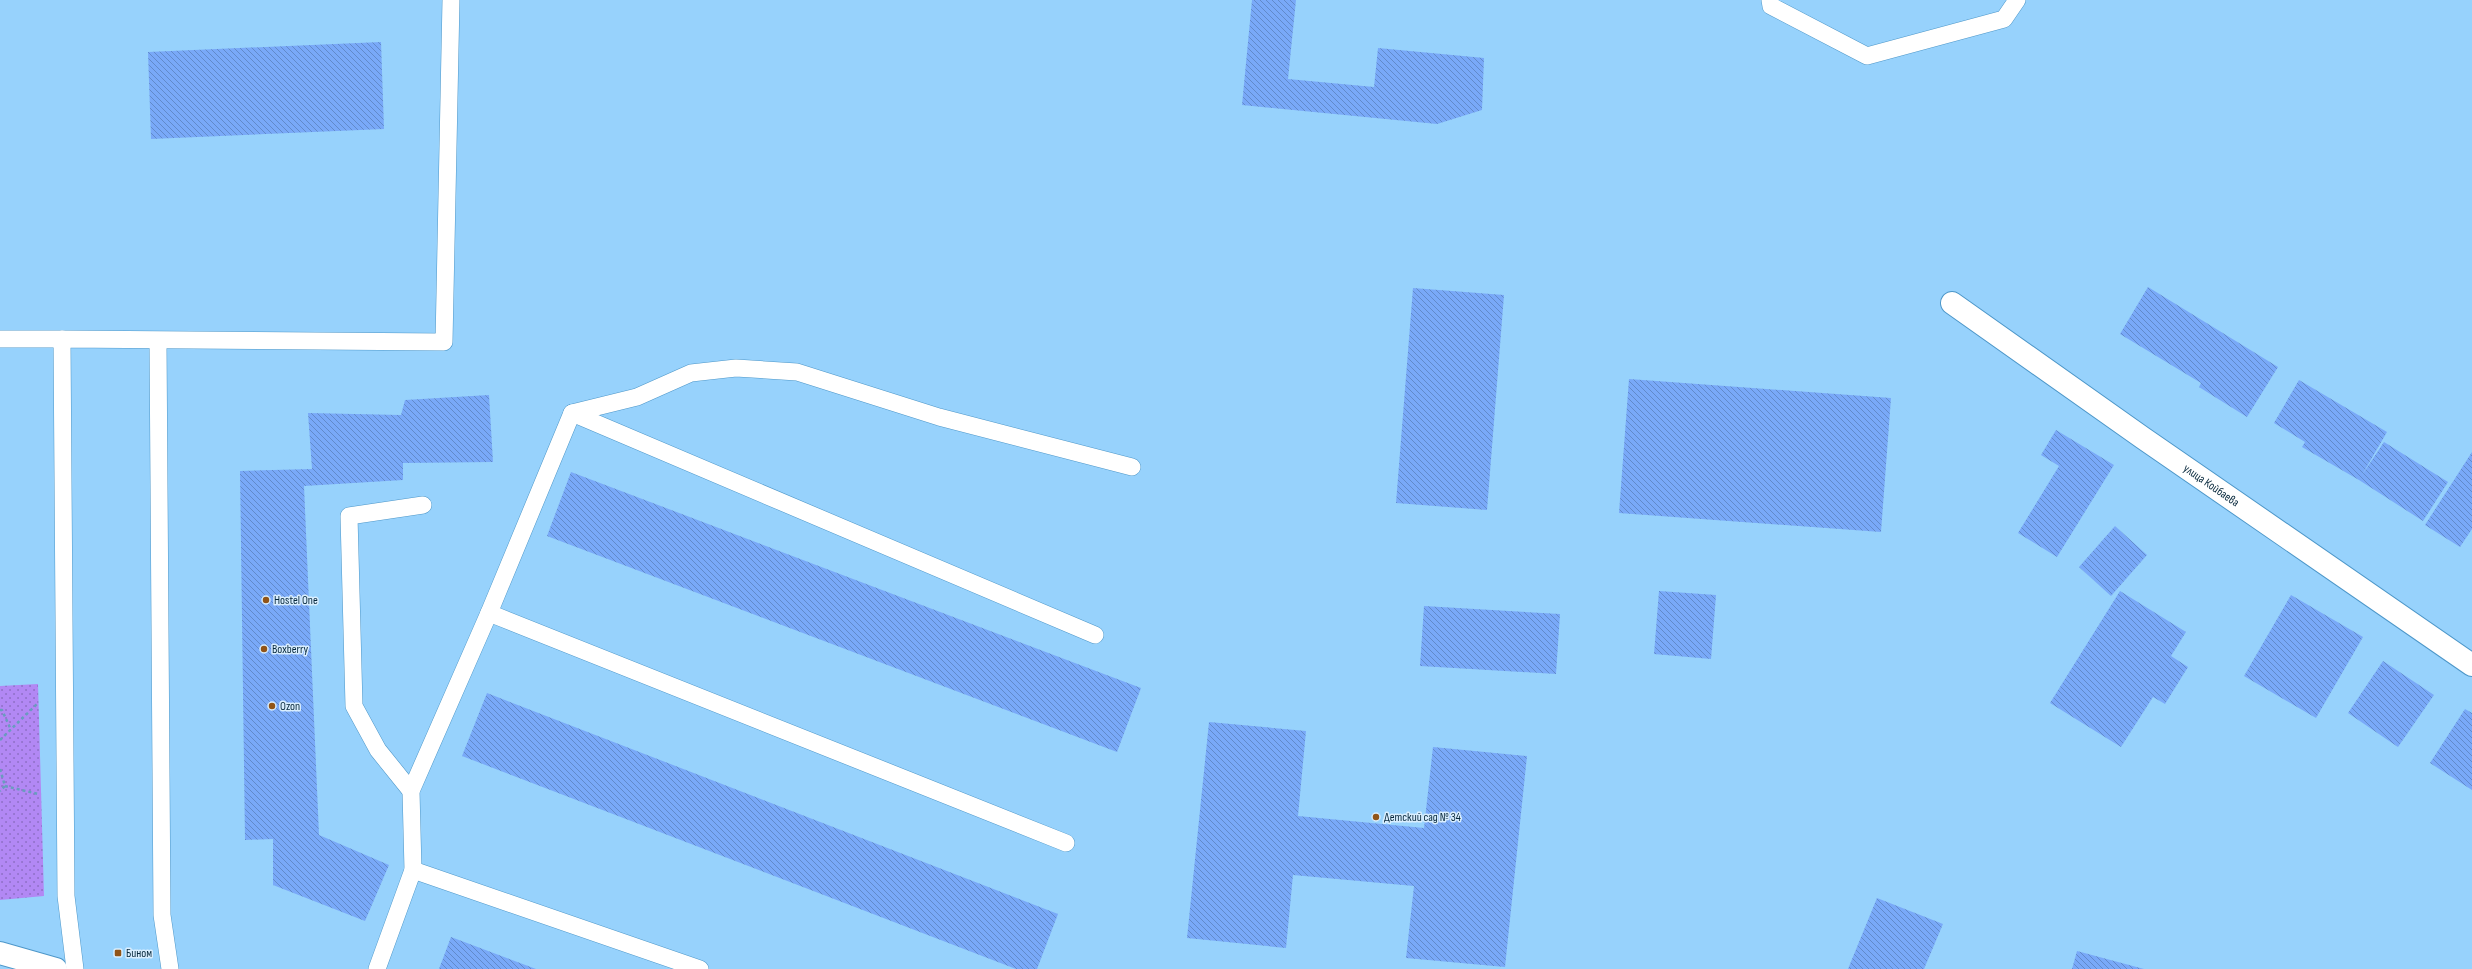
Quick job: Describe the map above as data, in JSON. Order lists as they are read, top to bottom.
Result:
{
  "streets": {
    "street": ["улица Койбаева"]
  },
  "places": {
    "other": [
      "Hostel One",
      "Boxberry",
      "Ozon",
      "Детский сад № 34"
    ],
    "transit": ["Бином"]
  }
}
